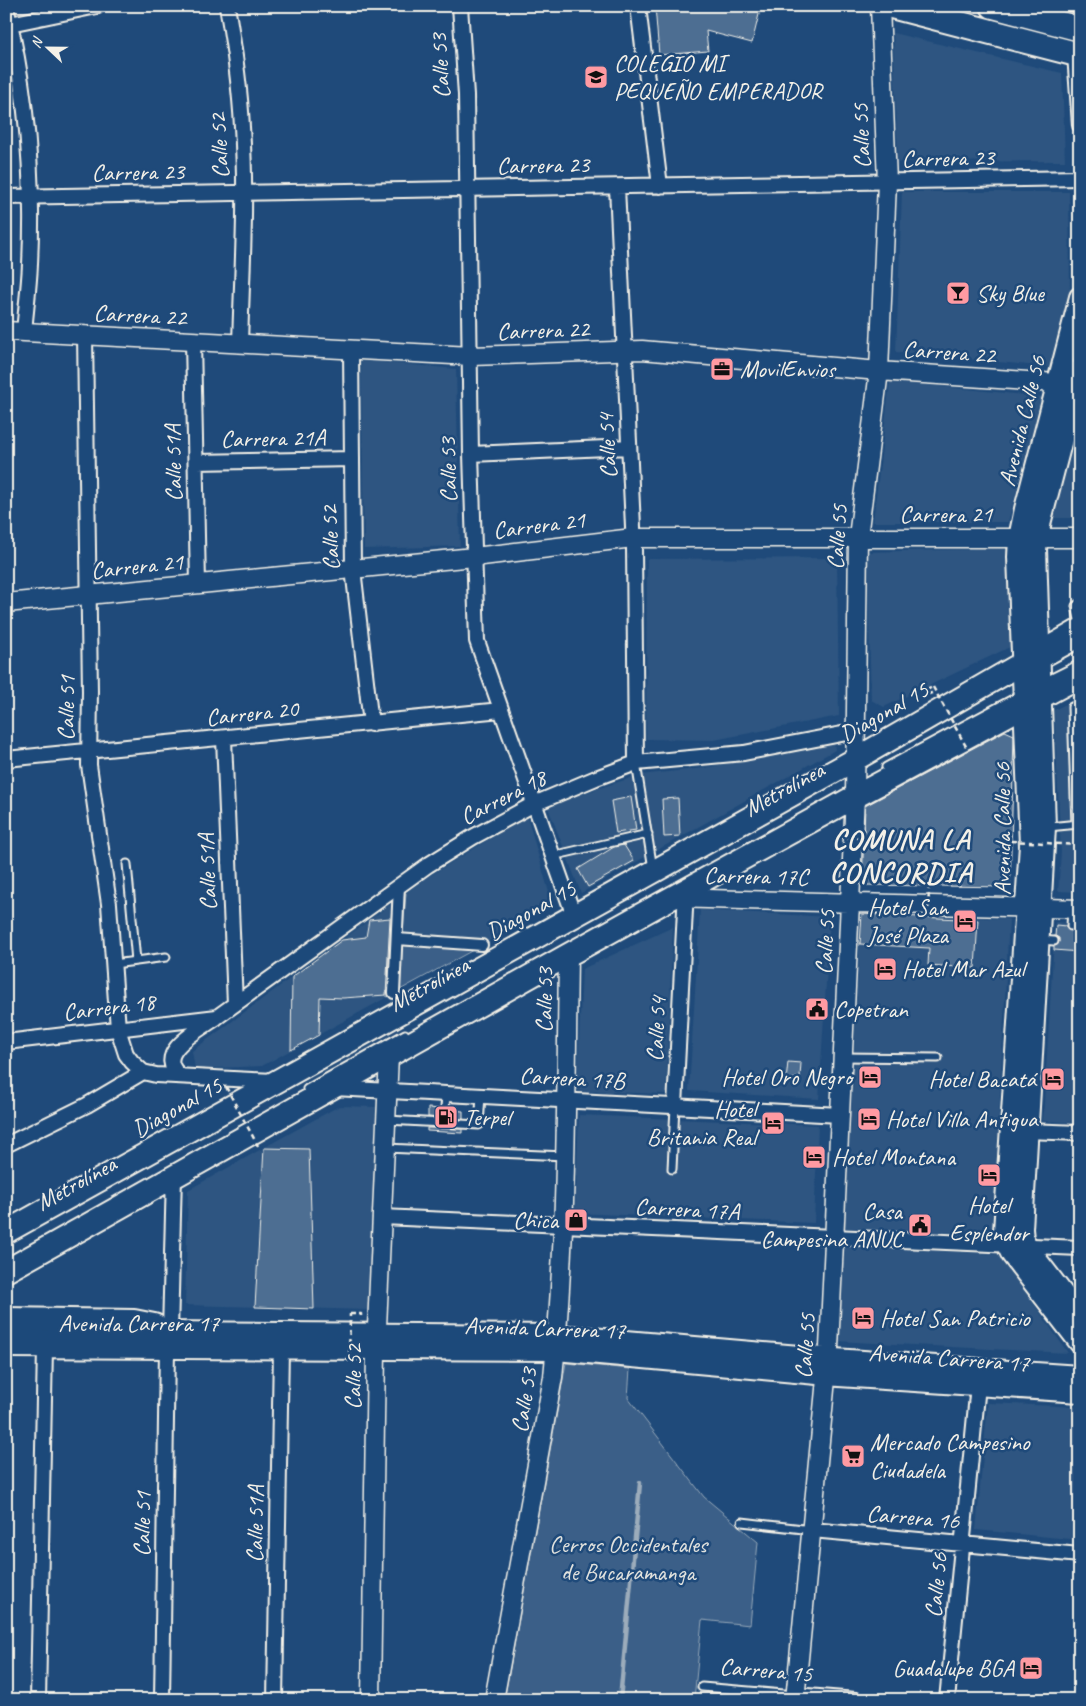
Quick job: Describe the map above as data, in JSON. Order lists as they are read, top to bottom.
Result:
{
  "streets": {
    "main road": ["Avenida Calle 56", "Diagonal 15", "Avenida Carrera 17"],
    "street": [
      "Calle 53",
      "Calle 55",
      "Calle 52",
      "Carrera 23",
      "Carrera 22",
      "Carrera 21A",
      "Calle 54",
      "Calle 51A",
      "Carrera 21",
      "Calle 51",
      "Carrera 20",
      "Carrera 18",
      "Carrera 17C",
      "Carrera 17B",
      "Carrera 17A",
      "Carrera 16",
      "Calle 56",
      "Carrera 15"
    ],
    "lane": ["Metrolínea"]
  },
  "crossings": [
    ["Calle 53", "Carrera 23"],
    ["Calle 53", "Carrera 22"],
    ["Calle 53", "Carrera 21"],
    ["Calle 53", "Diagonal 15"],
    ["Calle 53", "Carrera 20"],
    ["Calle 53", "Carrera 18"],
    ["Calle 53", "Carrera 17B"],
    ["Calle 53", "Carrera 17A"],
    ["Calle 53", "Avenida Carrera 17"],
    ["Calle 55", "Carrera 23"],
    ["Calle 55", "Carrera 22"],
    ["Calle 55", "Carrera 21"],
    ["Calle 55", "Diagonal 15"],
    ["Calle 55", "Carrera 18"],
    ["Calle 55", "Carrera 17C"],
    ["Calle 55", "Carrera 17B"],
    ["Calle 55", "Carrera 17A"],
    ["Calle 55", "Avenida Carrera 17"],
    ["Calle 55", "Carrera 16"],
    ["Calle 55", "Carrera 15"],
    ["Calle 52", "Carrera 23"],
    ["Calle 52", "Carrera 22"],
    ["Calle 52", "Carrera 21A"],
    ["Calle 52", "Carrera 21"],
    ["Calle 52", "Diagonal 15"],
    ["Calle 52", "Carrera 20"],
    ["Calle 52", "Carrera 17B"],
    ["Calle 52", "Carrera 17A"],
    ["Calle 52", "Avenida Carrera 17"],
    ["Carrera 23", "Calle 54"],
    ["Carrera 22", "Avenida Calle 56"],
    ["Carrera 22", "Calle 54"],
    ["Carrera 22", "Calle 51A"],
    ["Carrera 22", "Calle 51"],
    ["Avenida Calle 56", "Carrera 21"],
    ["Avenida Calle 56", "Diagonal 15"],
    ["Avenida Calle 56", "Carrera 17C"],
    ["Avenida Calle 56", "Carrera 17A"],
    ["Carrera 21A", "Calle 51A"],
    ["Calle 54", "Carrera 21"],
    ["Calle 54", "Diagonal 15"],
    ["Calle 54", "Carrera 18"],
    ["Calle 54", "Carrera 17C"],
    ["Calle 54", "Carrera 17B"],
    ["Calle 51A", "Carrera 21"],
    ["Calle 51A", "Carrera 20"],
    ["Calle 51A", "Carrera 18"],
    ["Calle 51A", "Avenida Carrera 17"],
    ["Carrera 21", "Calle 51"],
    ["Calle 51", "Diagonal 15"],
    ["Calle 51", "Carrera 20"],
    ["Calle 51", "Carrera 18"],
    ["Calle 51", "Avenida Carrera 17"],
    ["Diagonal 15", "Carrera 17C"],
    ["Diagonal 15", "Carrera 17B"],
    ["Avenida Carrera 17", "Calle 56"],
    ["Carrera 16", "Calle 56"]
  ],
  "districts": ["COMUNA LA CONCORDIA"],
  "parks": ["Cerros Occidentales de Bucaramanga"],
  "places": {
    "school or university": ["COLEGIO MI PEQUEÑO EMPERADOR"],
    "bar": ["Sky Blue"],
    "office": ["MovilEnvios"],
    "hotel": [
      "Hotel San José Plaza",
      "Hotel Mar Azul",
      "Hotel Oro Negro",
      "Hotel Bacatá",
      "Hotel Villa Antigua",
      "Hotel Britania Real",
      "Hotel Montana",
      "Hotel Esplendor",
      "Hotel San Patricio",
      "Guadalupe BGA"
    ],
    "public building": ["Copetran", "Casa Campesina ANUC"],
    "fuel station": ["Terpel"],
    "shop": ["Chica"],
    "supermarket": ["Mercado Campesino Ciudadela"]
  },
  "north": "left"
}
